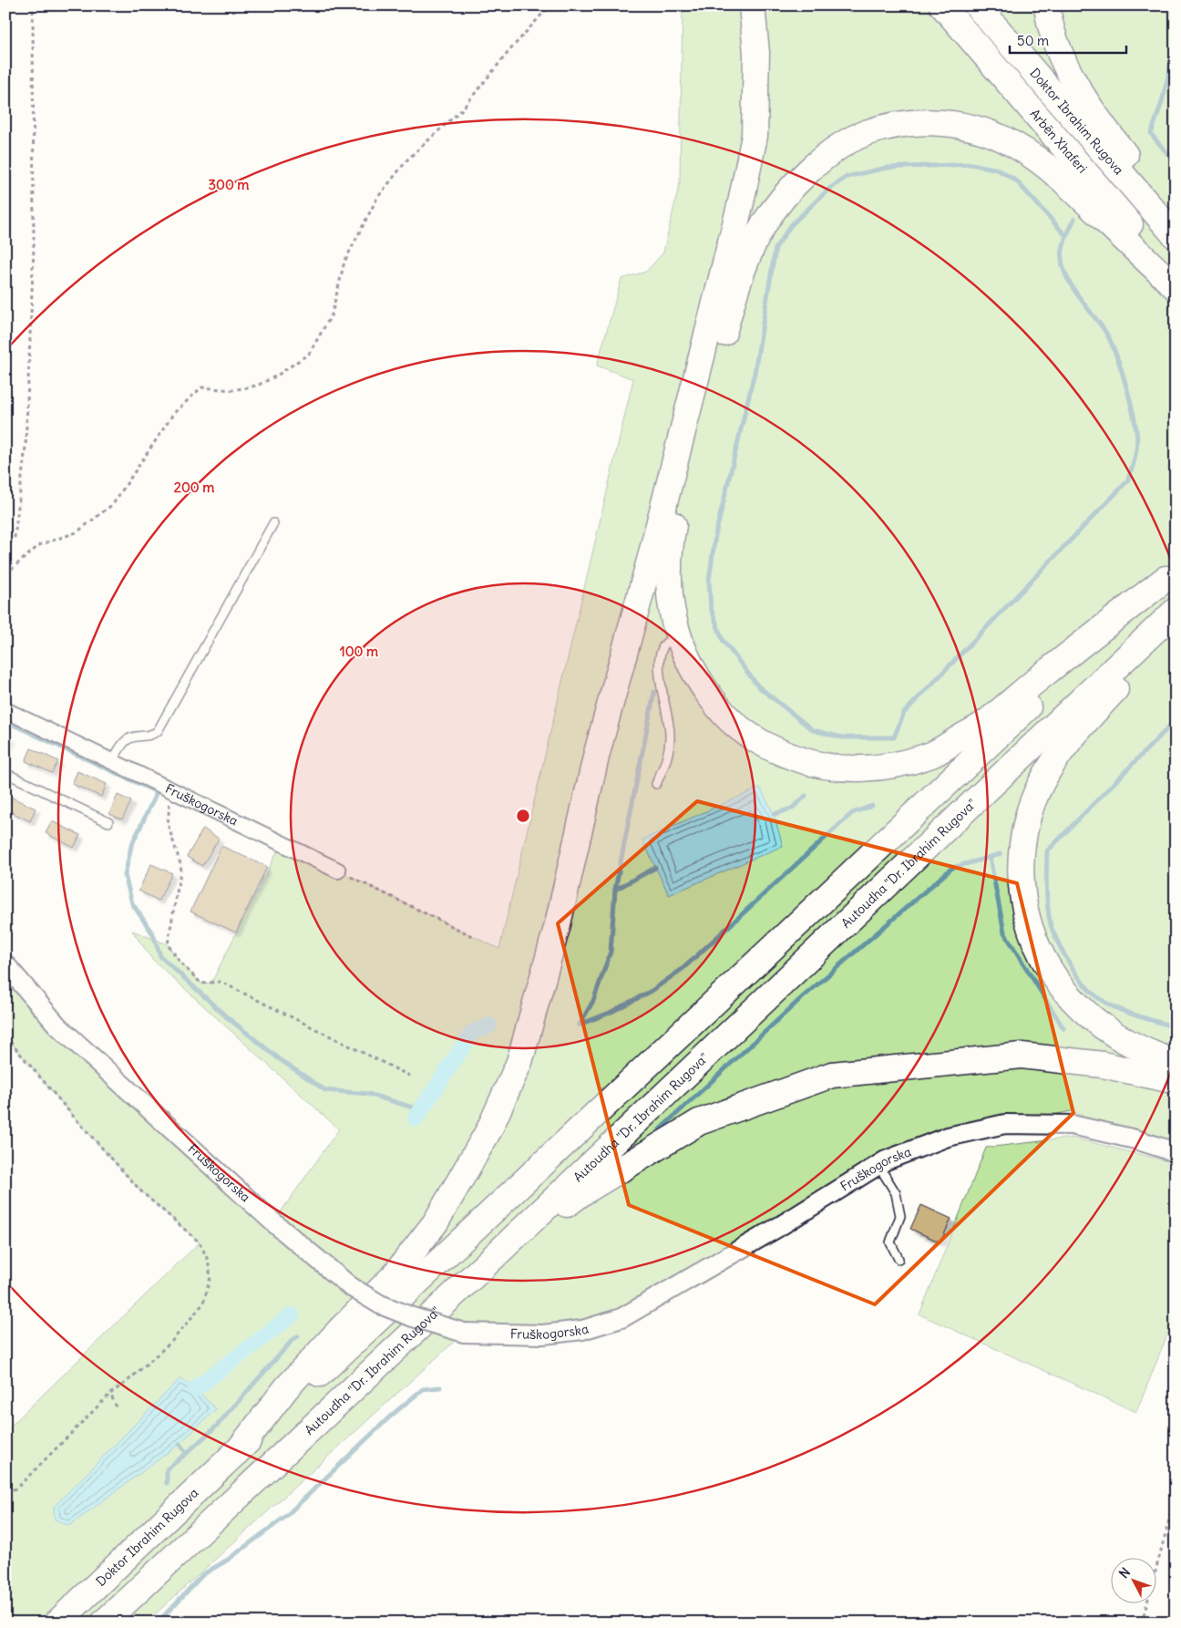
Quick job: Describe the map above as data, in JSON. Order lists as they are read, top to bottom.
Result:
{
  "streets": {
    "highway": ["Doktor Ibrahim Rugova", "Arbën Xhaferi", "Autoudha \"Dr. Ibrahim Rugova\""],
    "street": ["Fruškogorska"]
  },
  "scale_bar": "50 m",
  "north": "top left",
  "rings": ["300 m", "200 m", "100 m"]
}
